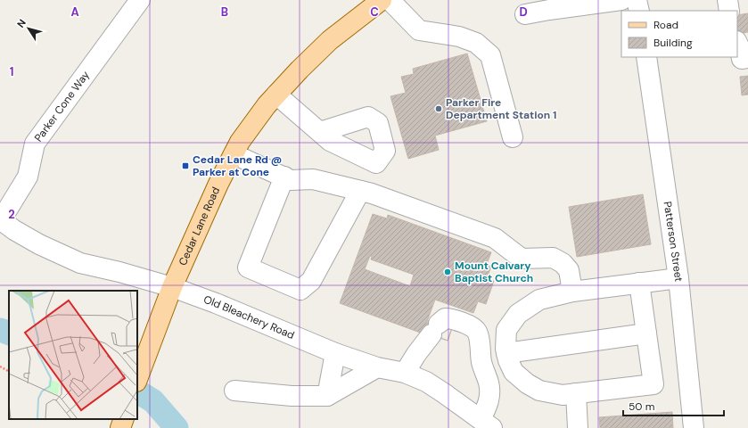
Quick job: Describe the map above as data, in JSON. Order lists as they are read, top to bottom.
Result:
{
  "streets": {
    "main road": ["Cedar Lane Road"],
    "street": ["Parker Cone Way", "Patterson Street", "Old Bleachery Road"]
  },
  "crossings": [
    ["Parker Cone Way", "Old Bleachery Road"],
    ["Cedar Lane Road", "Old Bleachery Road"]
  ],
  "places": {
    "other": ["Parker Fire Department Station 1", "Mount Calvary Baptist Church"],
    "transit": ["Cedar Lane Rd @ Parker at Cone"]
  },
  "legend": ["Road", "Building"],
  "scale_bar": "50 m",
  "north": "top left",
  "grid": {
    "columns": [
      "A",
      "B",
      "C",
      "D"
    ],
    "rows": ["1", "2"]
  }
}
